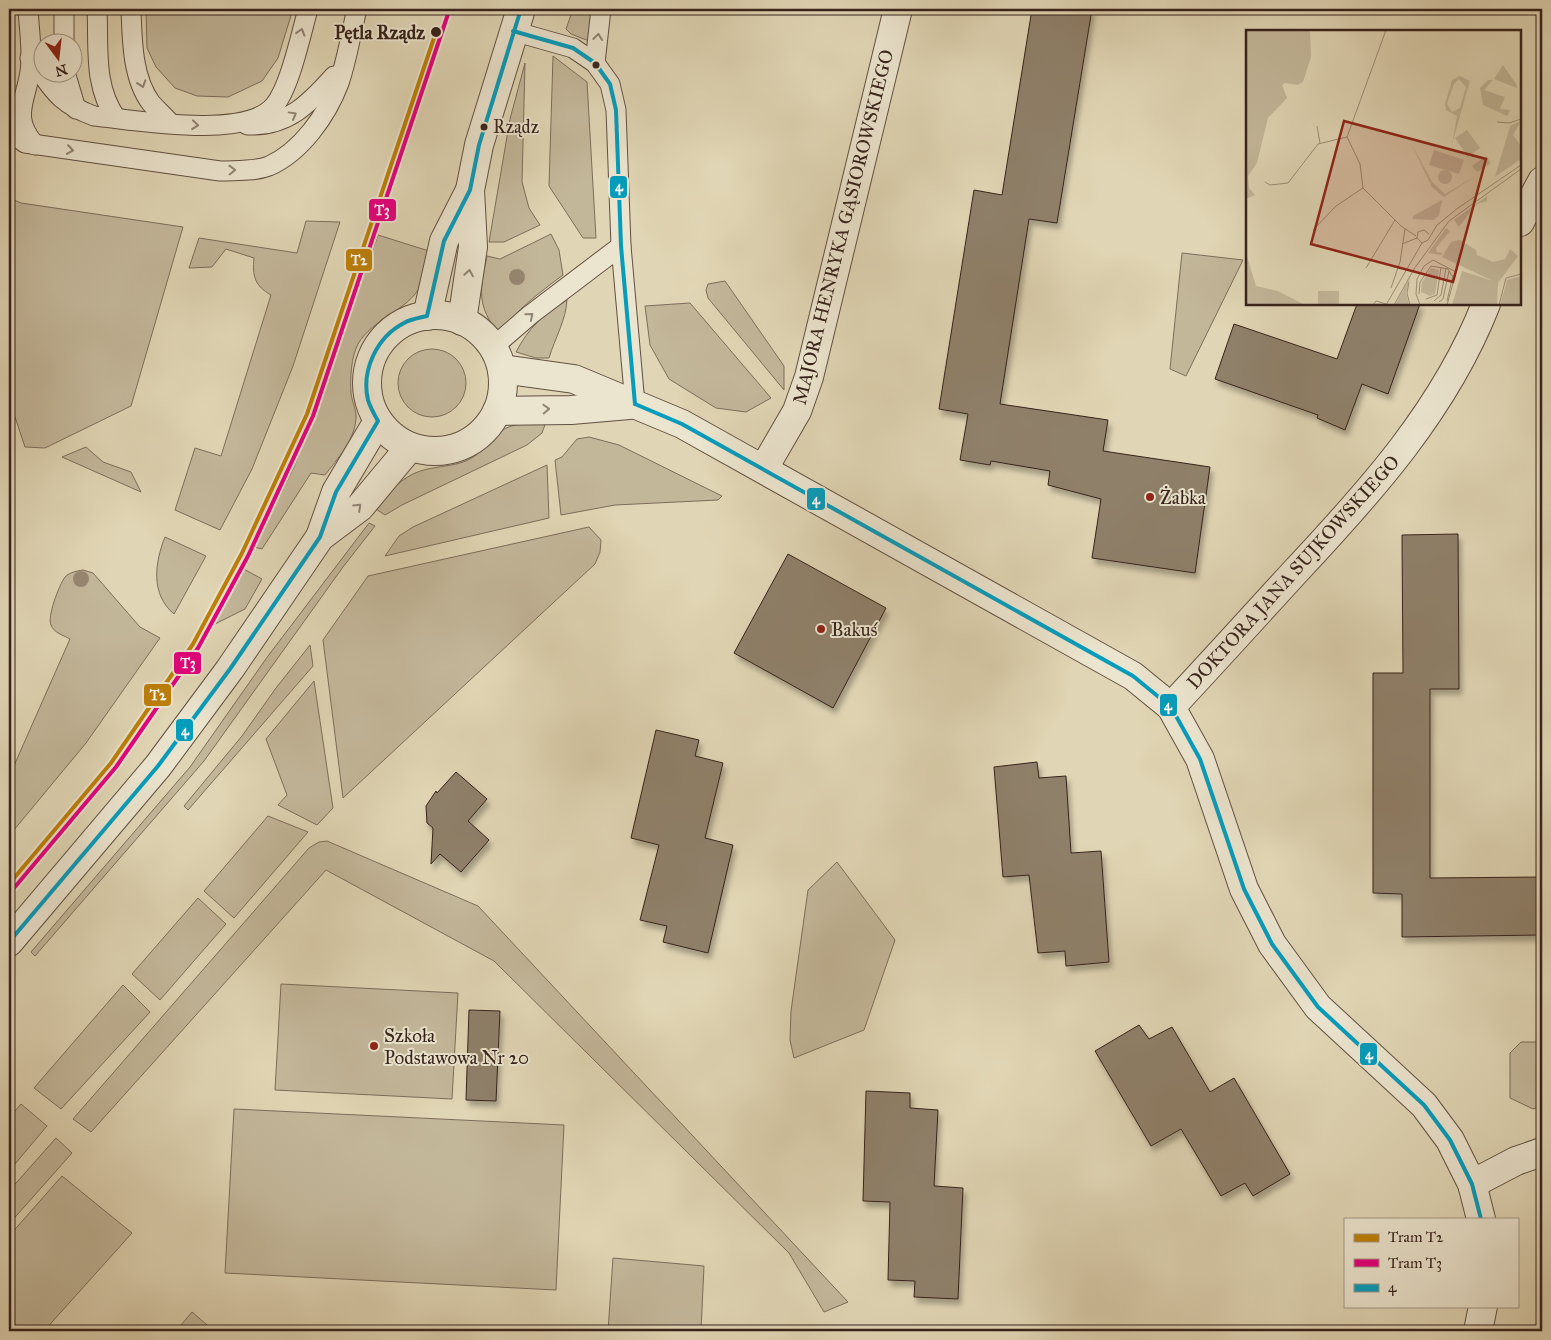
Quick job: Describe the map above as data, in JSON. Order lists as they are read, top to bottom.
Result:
{
  "streets": {
    "street": ["MAJORA HENRYKA GĄSIOROWSKIEGO", "DOKTORA JANA SUJKOWSKIEGO"]
  },
  "places": [
    "Pętla Rządz",
    "Rządz",
    "Żabka",
    "Bakuś",
    "Szkoła Podstawowa Nr 20"
  ],
  "lines": ["transit line 4", "tram line T3", "tram line T2"],
  "legend": ["Tram T2", "Tram T3", "4"],
  "north": "bottom"
}
